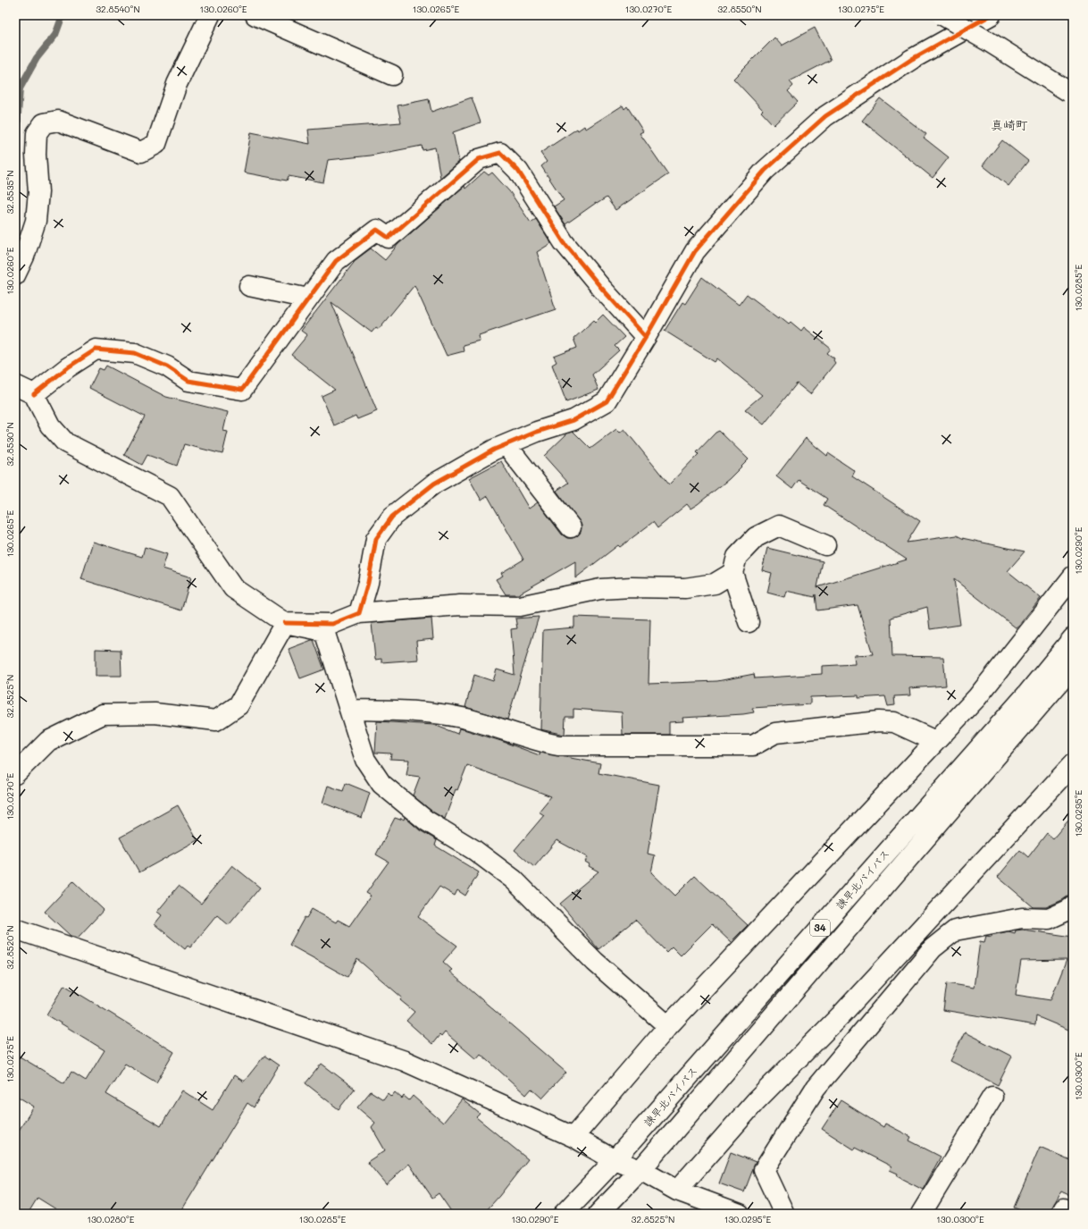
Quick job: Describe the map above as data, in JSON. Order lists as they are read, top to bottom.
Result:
{
  "streets": {
    "main road": ["諫早北バイパス", "34"]
  },
  "districts": ["真崎町"],
  "coordinates": [
    "32.8540°N",
    "130.0260°E",
    "130.0265°E",
    "130.0270°E",
    "32.8550°N",
    "130.0275°E",
    "32.8535°N",
    "130.0285°E",
    "32.8530°N",
    "130.0290°E",
    "32.8525°N",
    "130.0295°E",
    "32.8520°N",
    "130.0300°E",
    "130.0280°E"
  ]
}
